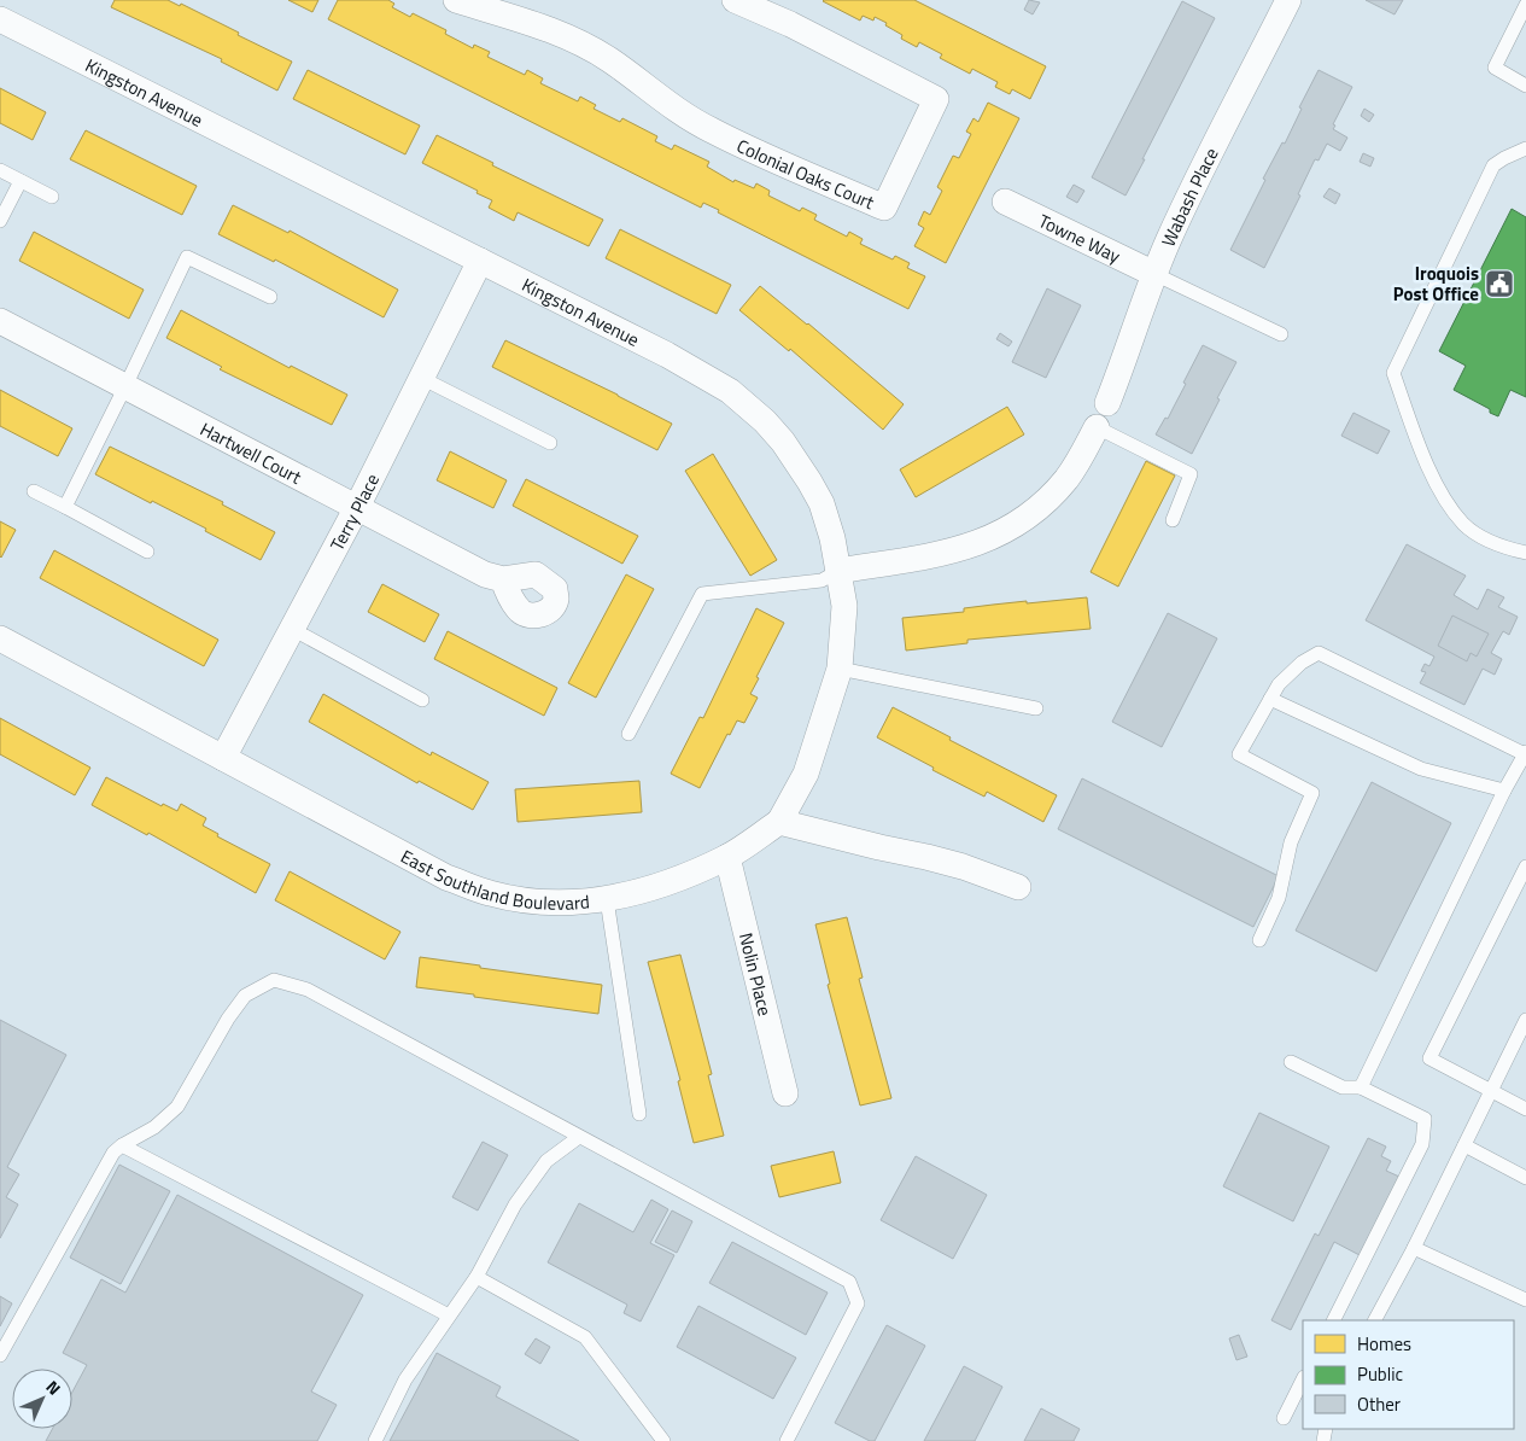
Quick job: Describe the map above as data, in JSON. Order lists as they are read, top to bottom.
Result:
{
  "streets": {
    "street": [
      "Kingston Avenue",
      "Colonial Oaks Court",
      "Wabash Place",
      "Towne Way",
      "Hartwell Court",
      "Terry Place",
      "East Southland Boulevard",
      "Nolin Place"
    ]
  },
  "crossings": [
    ["Kingston Avenue", "Terry Place"],
    ["Kingston Avenue", "East Southland Boulevard"],
    ["Wabash Place", "Towne Way"],
    ["Hartwell Court", "Terry Place"],
    ["Terry Place", "East Southland Boulevard"],
    ["East Southland Boulevard", "Nolin Place"]
  ],
  "places": {
    "public building": ["Iroquois Post Office"]
  },
  "legend": ["Homes", "Public", "Other"],
  "north": "top right"
}
